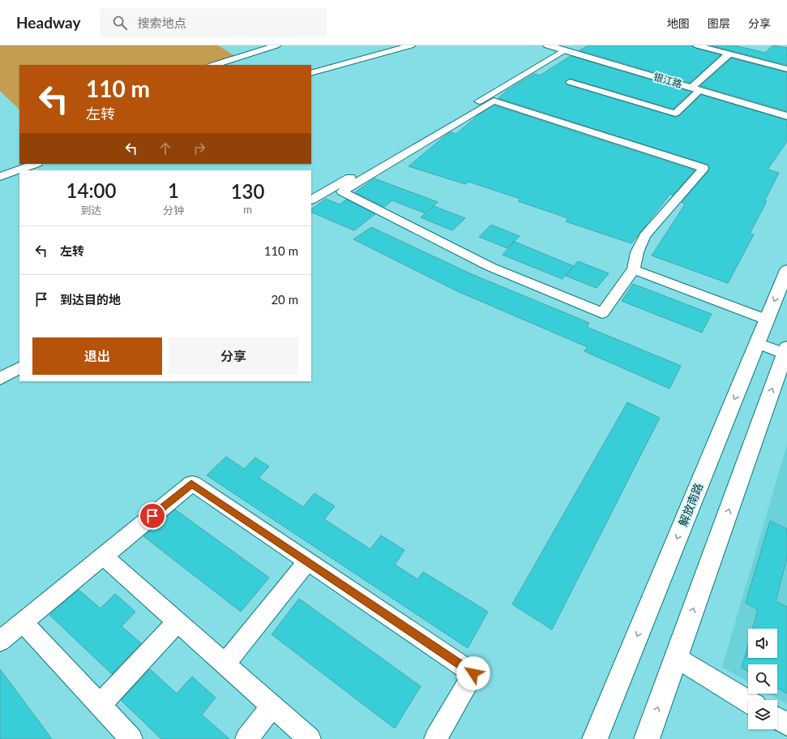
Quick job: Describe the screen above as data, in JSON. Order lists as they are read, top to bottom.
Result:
{
  "streets": {
    "main road": ["银江路", "解放南路"]
  },
  "page": {
    "header": "Headway",
    "search": "搜索地点",
    "nav": ["地图", "图层", "分享"],
    "turn": ["110 m", "左转"],
    "eta": [
      "14:00",
      "到达",
      "1",
      "分钟",
      "130",
      "m"
    ],
    "list": [
      {
        "name": "左转",
        "value": "110 m"
      },
      {
        "name": "到达目的地",
        "value": "20 m"
      }
    ],
    "buttons": ["退出", "分享"]
  }
}
